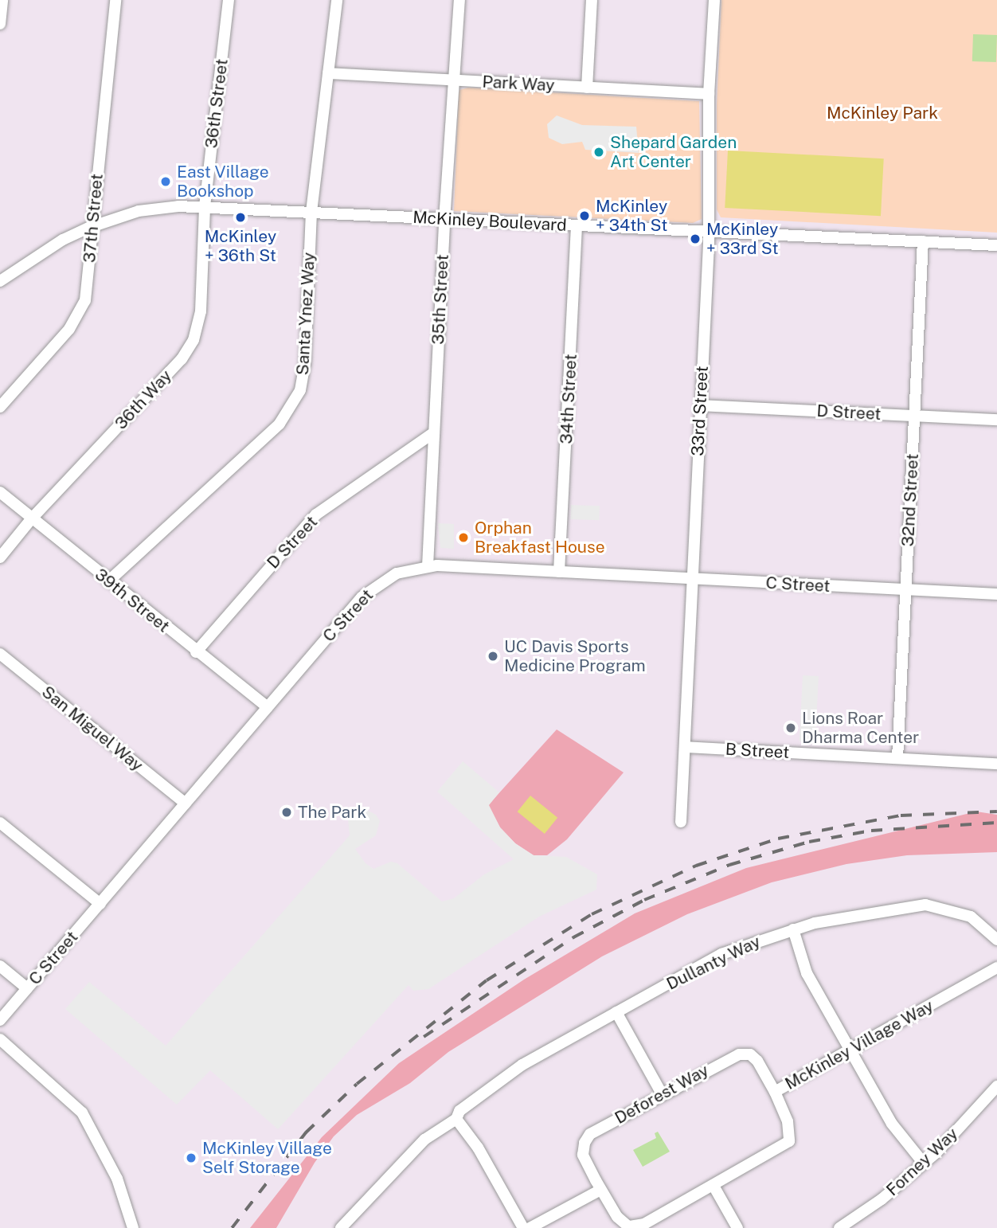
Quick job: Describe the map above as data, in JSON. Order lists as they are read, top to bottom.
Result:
{
  "streets": {
    "street": [
      "Park Way",
      "36th Street",
      "37th Street",
      "McKinley Boulevard",
      "35th Street",
      "Santa Ynez Way",
      "34th Street",
      "36th Way",
      "33rd Street",
      "D Street",
      "32nd Street",
      "C Street",
      "39th Street",
      "San Miguel Way",
      "B Street",
      "Dullanty Way",
      "McKinley Village Way",
      "Deforest Way",
      "Forney Way"
    ]
  },
  "crossings": [
    ["Park Way", "35th Street"],
    ["Park Way", "Santa Ynez Way"],
    ["Park Way", "33rd Street"],
    ["36th Street", "McKinley Boulevard"],
    ["36th Street", "36th Way"],
    ["37th Street", "McKinley Boulevard"],
    ["McKinley Boulevard", "35th Street"],
    ["McKinley Boulevard", "Santa Ynez Way"],
    ["McKinley Boulevard", "34th Street"],
    ["McKinley Boulevard", "36th Way"],
    ["McKinley Boulevard", "33rd Street"],
    ["McKinley Boulevard", "32nd Street"],
    ["35th Street", "D Street"],
    ["35th Street", "C Street"],
    ["Santa Ynez Way", "39th Street"],
    ["34th Street", "C Street"],
    ["36th Way", "39th Street"],
    ["33rd Street", "D Street"],
    ["33rd Street", "C Street"],
    ["33rd Street", "B Street"],
    ["D Street", "32nd Street"],
    ["D Street", "39th Street"],
    ["32nd Street", "C Street"],
    ["32nd Street", "B Street"],
    ["C Street", "39th Street"],
    ["C Street", "San Miguel Way"],
    ["McKinley Village Way", "Deforest Way"]
  ],
  "parks": ["McKinley Park"],
  "places": [
    "Shepard Garden Art Center",
    "East Village Bookshop",
    "McKinley + 34th St",
    "McKinley + 36th St",
    "McKinley + 33rd St",
    "Orphan Breakfast House",
    "UC Davis Sports Medicine Program",
    "Lions Roar Dharma Center",
    "The Park",
    "McKinley Village Self Storage"
  ]
}
